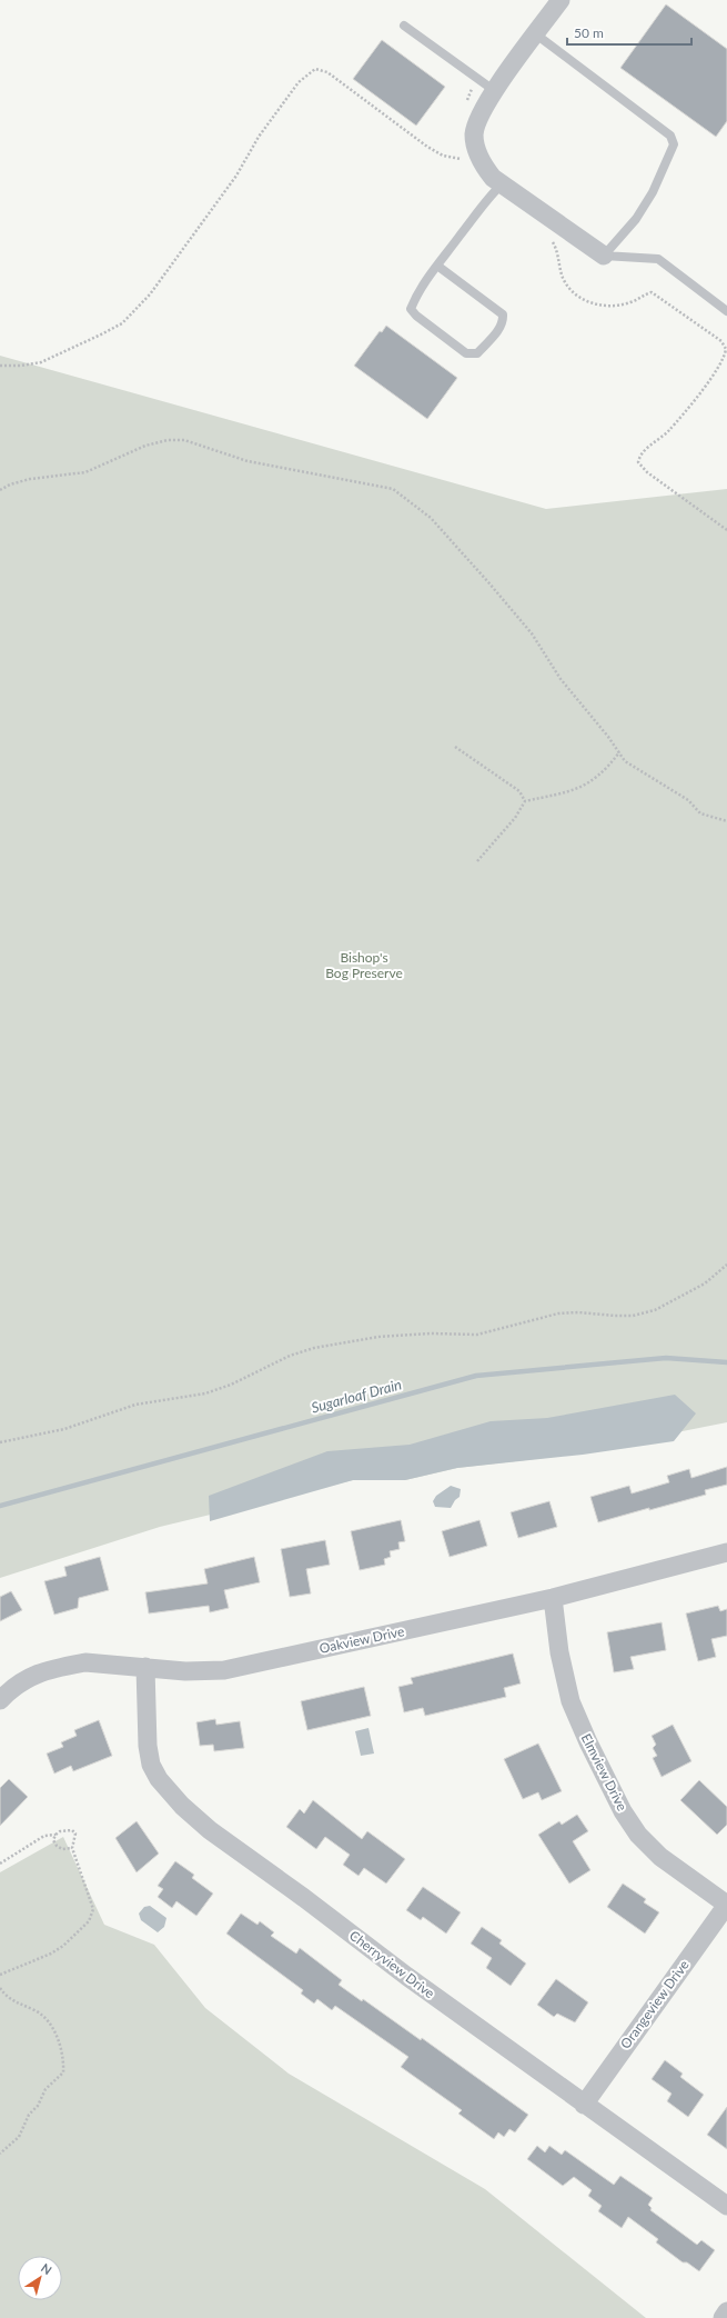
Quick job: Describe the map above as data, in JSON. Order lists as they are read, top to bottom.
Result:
{
  "streets": {
    "street": [
      "Oakview Drive",
      "Elmview Drive",
      "Cherryview Drive",
      "Orangeview Drive"
    ]
  },
  "crossings": [
    ["Oakview Drive", "Elmview Drive"],
    ["Oakview Drive", "Cherryview Drive"],
    ["Elmview Drive", "Orangeview Drive"],
    ["Cherryview Drive", "Orangeview Drive"]
  ],
  "water": ["Sugarloaf Drain"],
  "parks": ["Bishop's Bog Preserve"],
  "scale_bar": "50 m",
  "north": "top right"
}
